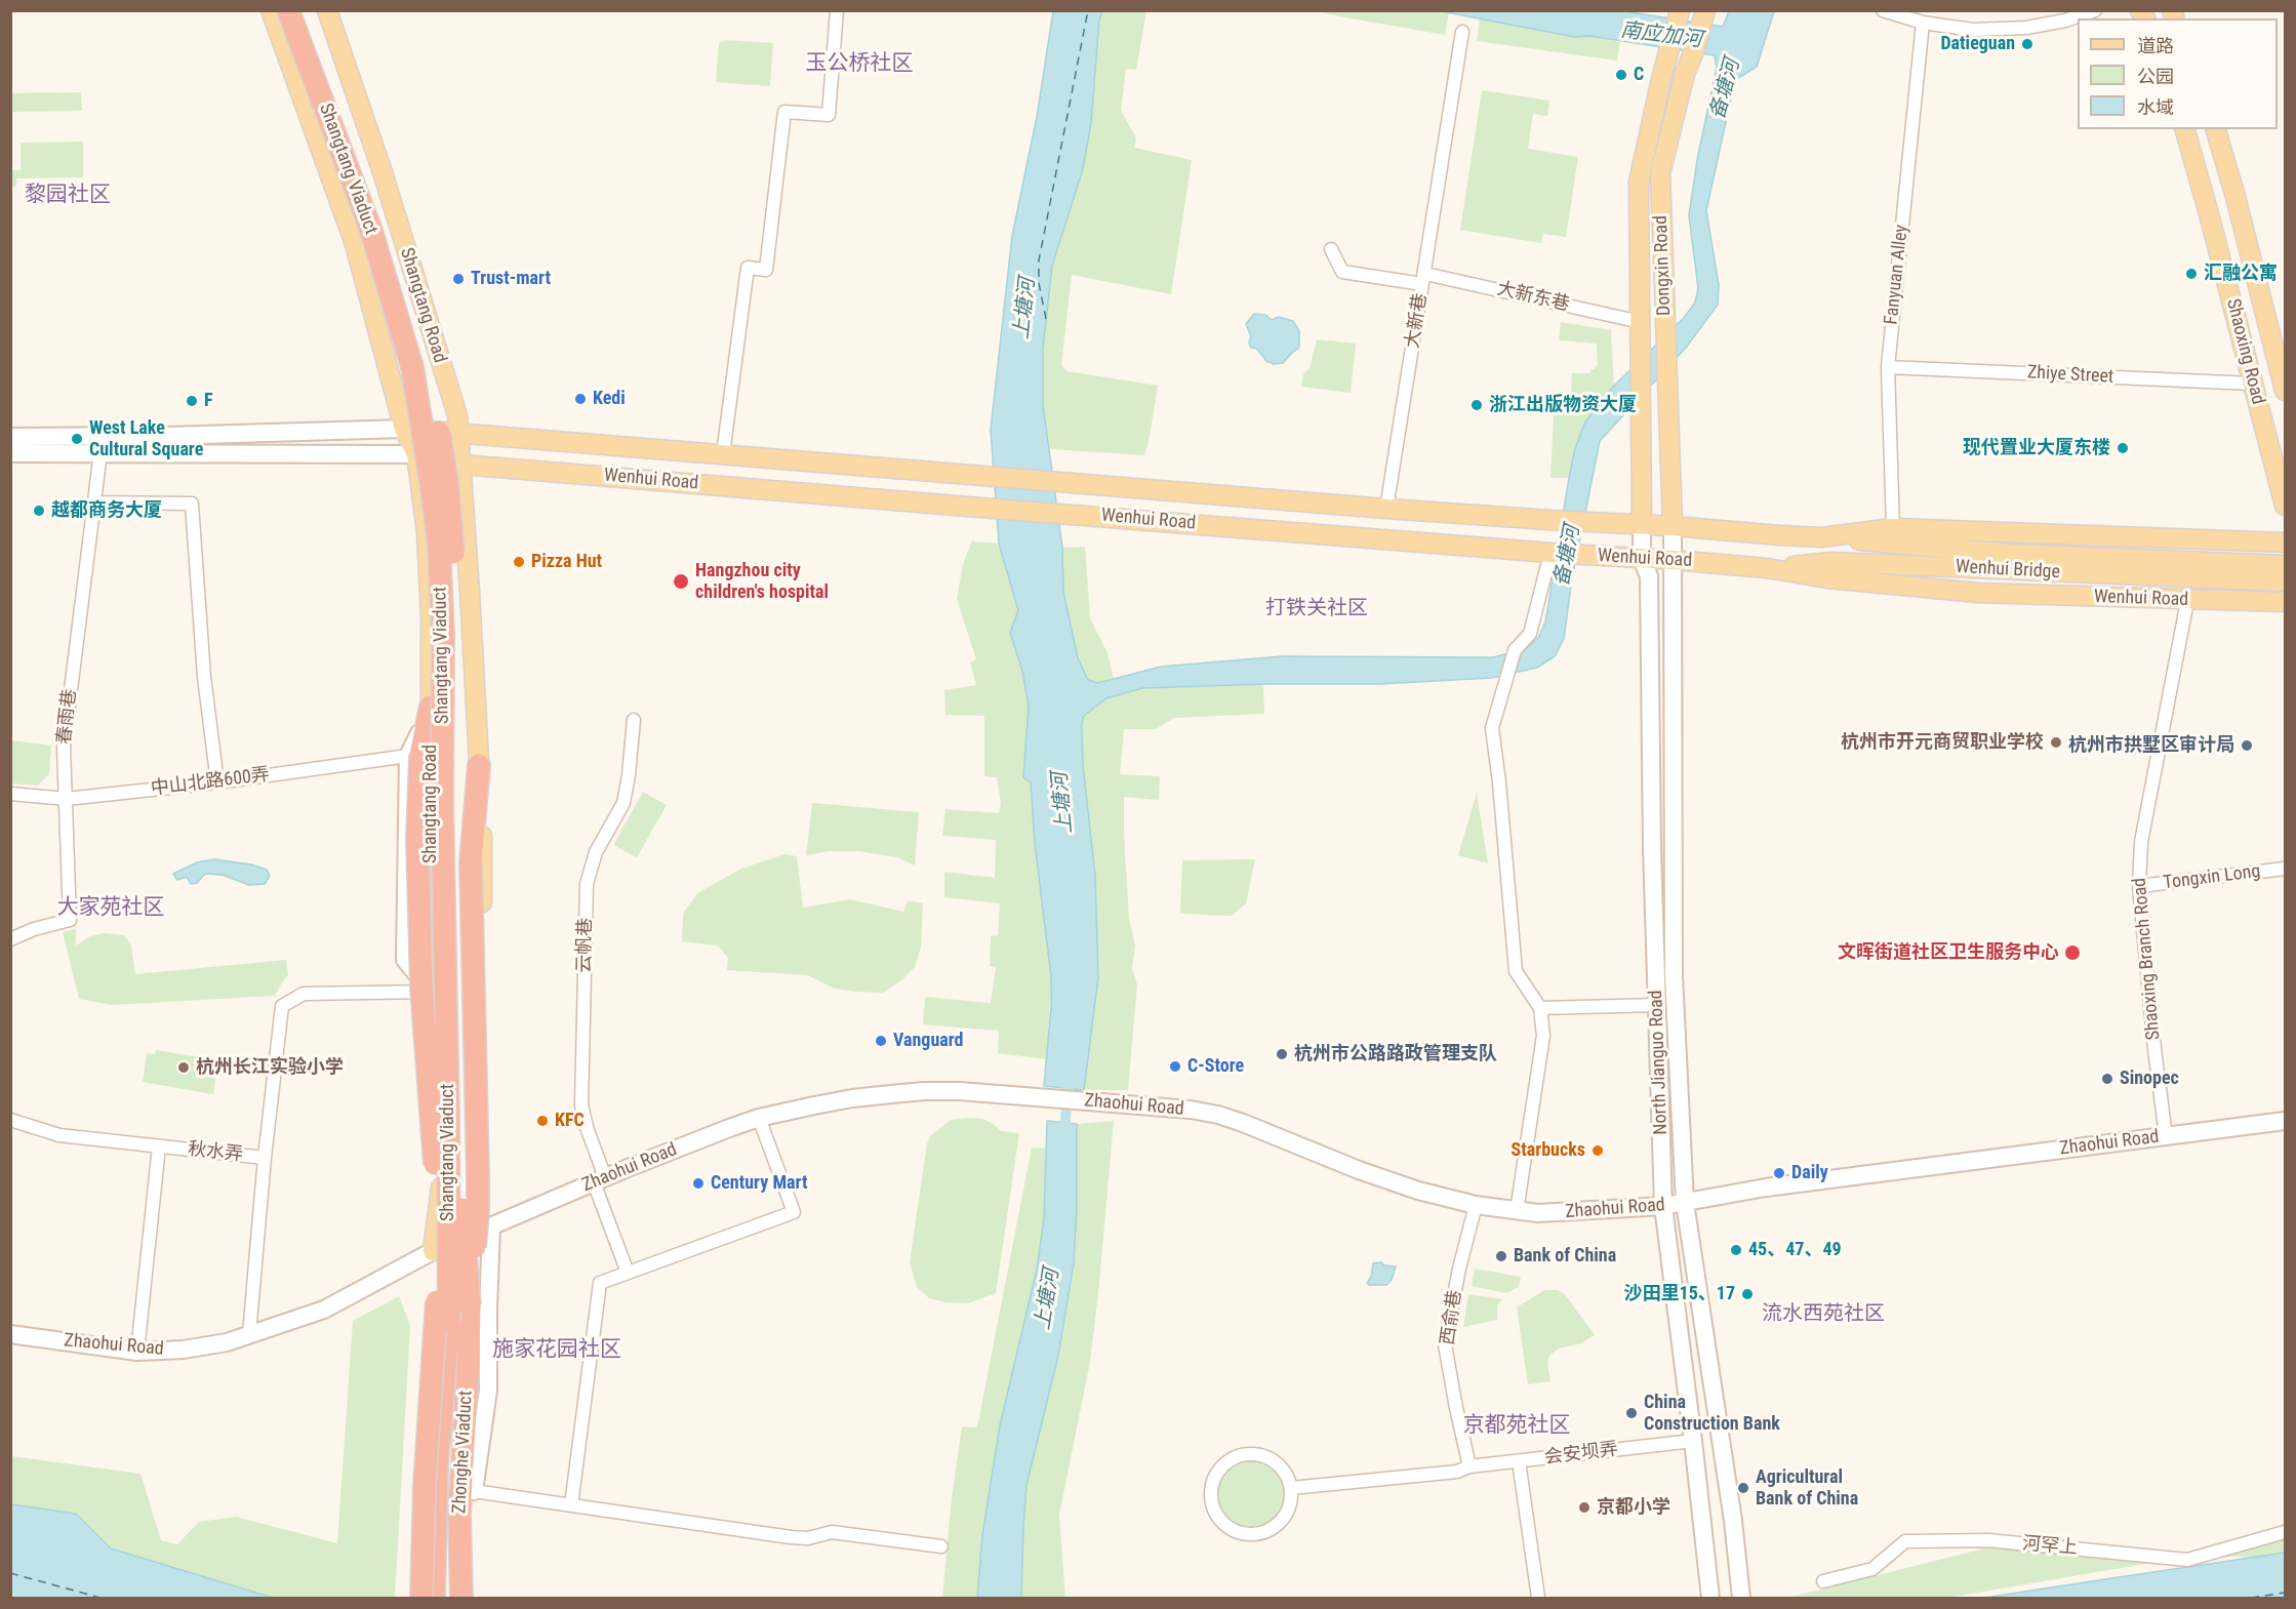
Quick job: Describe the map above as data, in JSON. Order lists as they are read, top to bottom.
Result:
{
  "streets": {
    "highway": ["Shangtang Viaduct", "Zhonghe Viaduct"],
    "main road": [
      "Dongxin Road",
      "Shangtang Road",
      "Shaoxing Road",
      "Wenhui Road",
      "Wenhui Bridge",
      "North Jianguo Road",
      "Zhaohui Road"
    ],
    "street": [
      "Fanyuan Alley",
      "大新东巷",
      "大新巷",
      "Zhiye Street",
      "春雨巷",
      "中山北路600弄",
      "Tongxin Long",
      "云帆巷",
      "Shaoxing Branch Road",
      "秋水弄",
      "西俞巷",
      "会安坝弄",
      "河罕上"
    ]
  },
  "crossings": [
    ["Shangtang Viaduct", "Zhonghe Viaduct"],
    ["Dongxin Road", "大新东巷"],
    ["Dongxin Road", "Wenhui Road"],
    ["Dongxin Road", "North Jianguo Road"],
    ["Fanyuan Alley", "Zhiye Street"],
    ["Fanyuan Alley", "Wenhui Road"],
    ["大新东巷", "大新巷"],
    ["Shangtang Road", "Wenhui Road"],
    ["Shangtang Road", "Zhaohui Road"],
    ["Shangtang Road", "秋水弄"],
    ["大新巷", "Wenhui Road"],
    ["Shaoxing Road", "Zhiye Street"],
    ["Wenhui Road", "Wenhui Bridge"],
    ["Wenhui Road", "春雨巷"],
    ["Wenhui Road", "Shaoxing Branch Road"],
    ["Wenhui Road", "North Jianguo Road"],
    ["春雨巷", "中山北路600弄"],
    ["Tongxin Long", "Shaoxing Branch Road"],
    ["云帆巷", "Zhaohui Road"],
    ["Shaoxing Branch Road", "Zhaohui Road"],
    ["North Jianguo Road", "Zhaohui Road"],
    ["North Jianguo Road", "会安坝弄"],
    ["Zhaohui Road", "西俞巷"],
    ["西俞巷", "会安坝弄"]
  ],
  "districts": [
    "玉公桥社区",
    "黎园社区",
    "打铁关社区",
    "大家苑社区",
    "流水西苑社区",
    "施家花园社区",
    "京都苑社区"
  ],
  "water": ["南应加河", "备塘河", "上塘河"],
  "places": [
    "Datieguan",
    "C",
    "汇融公寓",
    "Trust-mart",
    "Kedi",
    "F",
    "浙江出版物资大厦",
    "West Lake Cultural Square",
    "现代置业大厦东楼",
    "越都商务大厦",
    "Pizza Hut",
    "Hangzhou city children's hospital",
    "杭州市开元商贸职业学校",
    "杭州市拱墅区审计局",
    "文晖街道社区卫生服务中心",
    "Vanguard",
    "杭州市公路路政管理支队",
    "C-Store",
    "杭州长江实验小学",
    "Sinopec",
    "KFC",
    "Starbucks",
    "Daily",
    "Century Mart",
    "45、47、49",
    "Bank of China",
    "沙田里15、17",
    "China Construction Bank",
    "Agricultural Bank of China",
    "京都小学"
  ],
  "legend": ["道路", "公园", "水域"]
}
